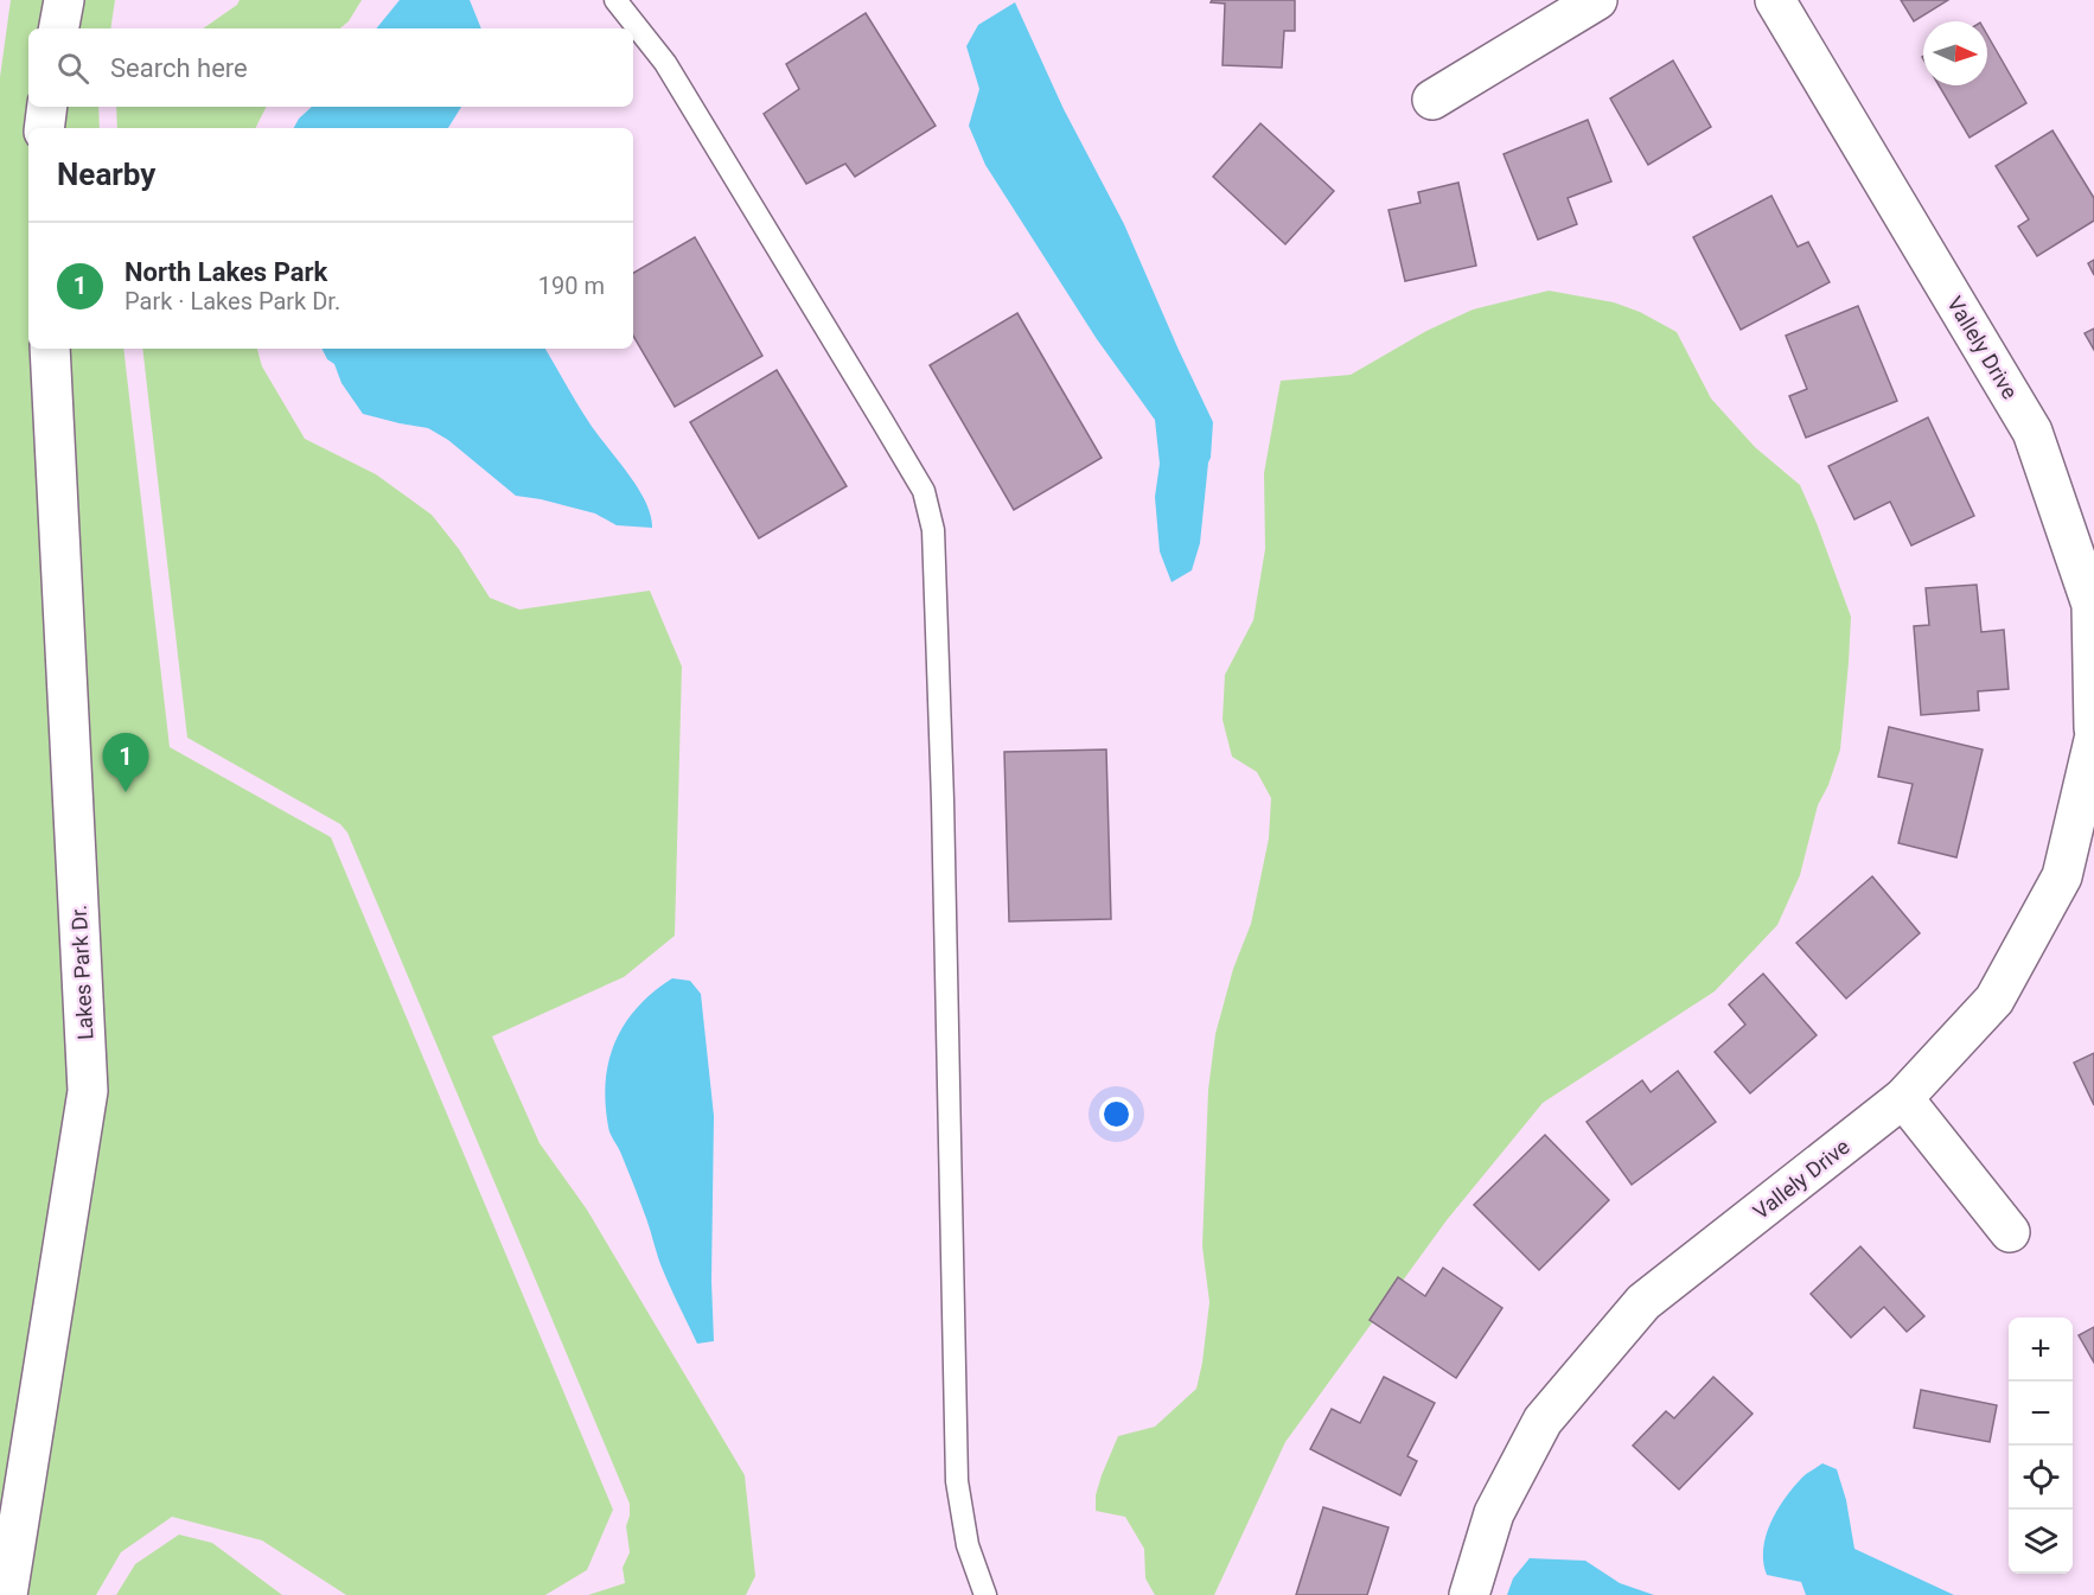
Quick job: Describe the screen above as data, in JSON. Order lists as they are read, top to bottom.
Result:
{
  "streets": {
    "street": ["Vallely Drive", "Lakes Park Dr."]
  },
  "north": "right",
  "page": {
    "search": "Search here",
    "heading": "Nearby",
    "list": [
      {
        "mark": "1",
        "name": "North Lakes Park",
        "note": "Park · Lakes Park Dr.",
        "value": "190 m"
      }
    ],
    "pins": "1",
    "map_buttons": ["+", "−"]
  }
}
